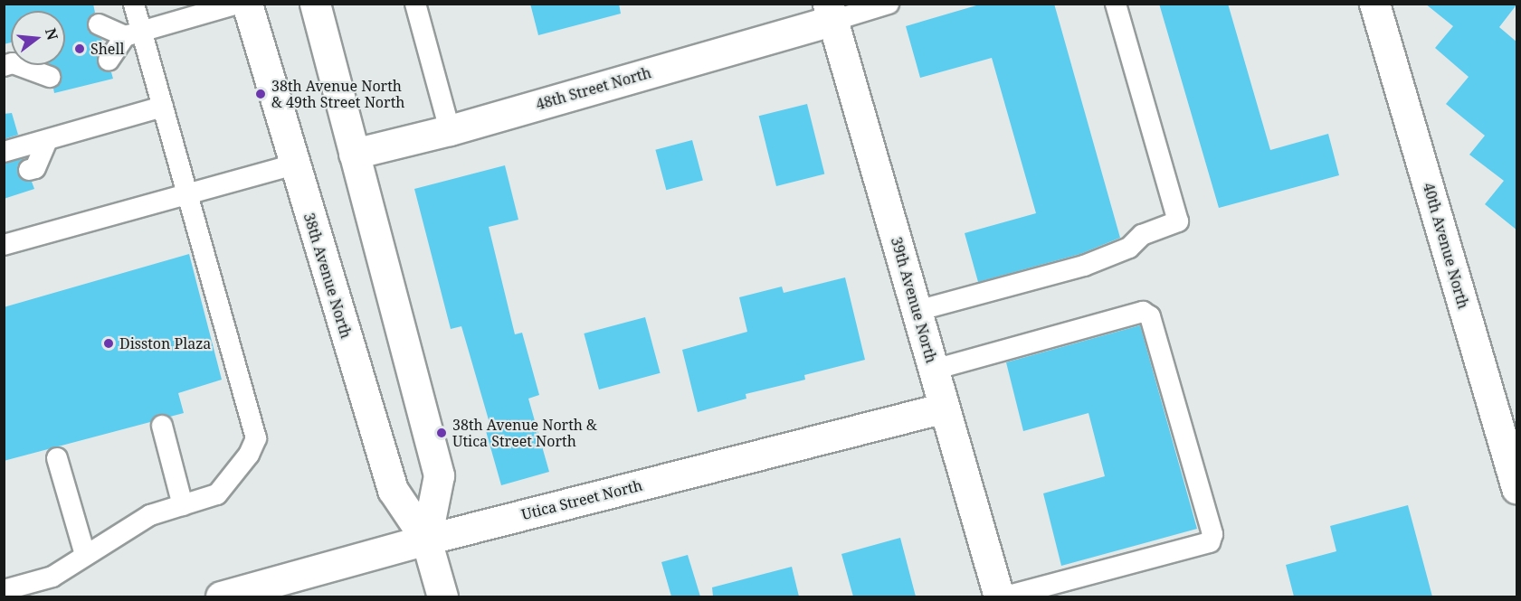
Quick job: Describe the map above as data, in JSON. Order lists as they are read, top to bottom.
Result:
{
  "streets": {
    "street": [
      "48th Street North",
      "40th Avenue North",
      "38th Avenue North",
      "39th Avenue North",
      "Utica Street North"
    ]
  },
  "crossings": [
    ["48th Street North", "38th Avenue North"],
    ["48th Street North", "39th Avenue North"],
    ["38th Avenue North", "Utica Street North"],
    ["39th Avenue North", "Utica Street North"]
  ],
  "places": [
    "Shell",
    "38th Avenue North & 49th Street North",
    "Disston Plaza",
    "38th Avenue North & Utica Street North"
  ],
  "north": "right"
}
